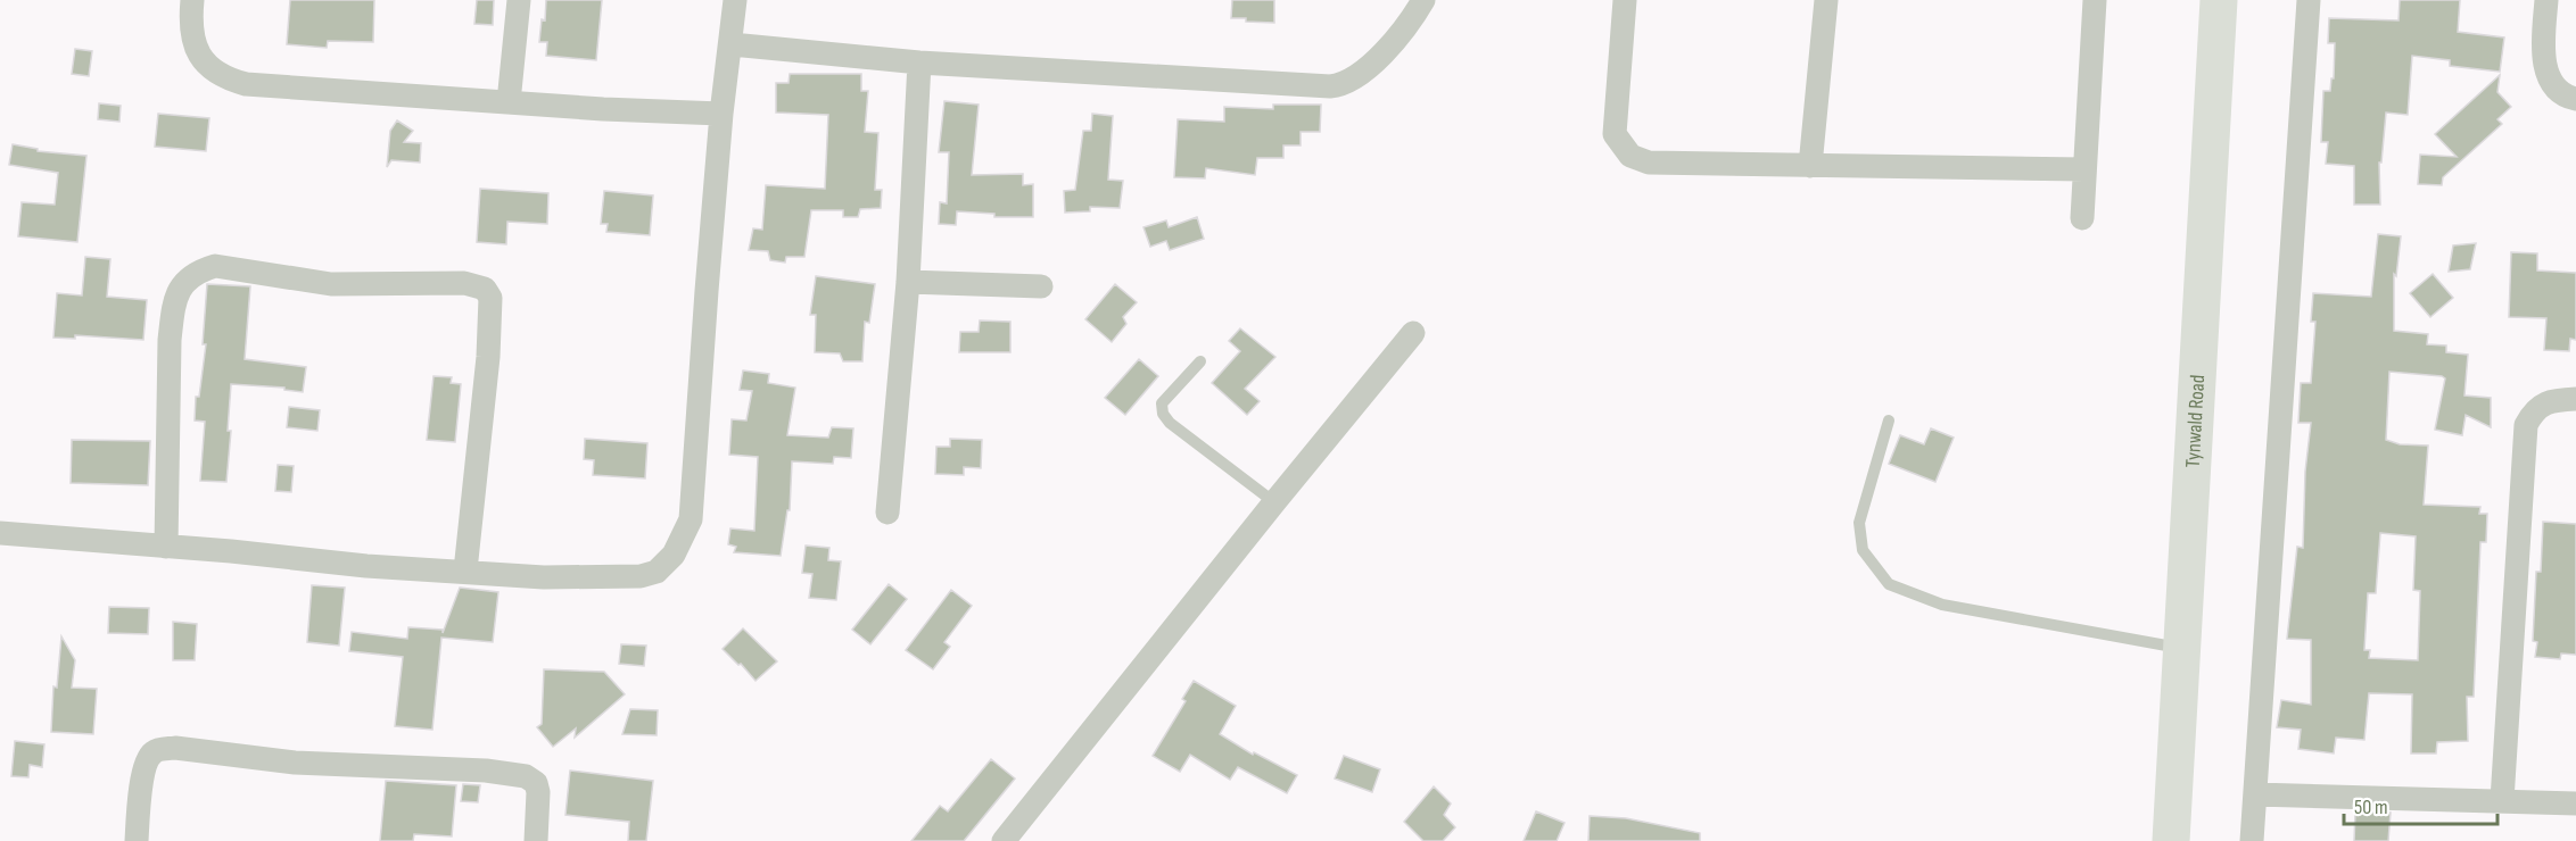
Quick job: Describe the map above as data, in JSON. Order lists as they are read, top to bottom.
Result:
{
  "streets": {
    "main road": ["Tynwald Road"]
  },
  "scale_bar": "50 m"
}
